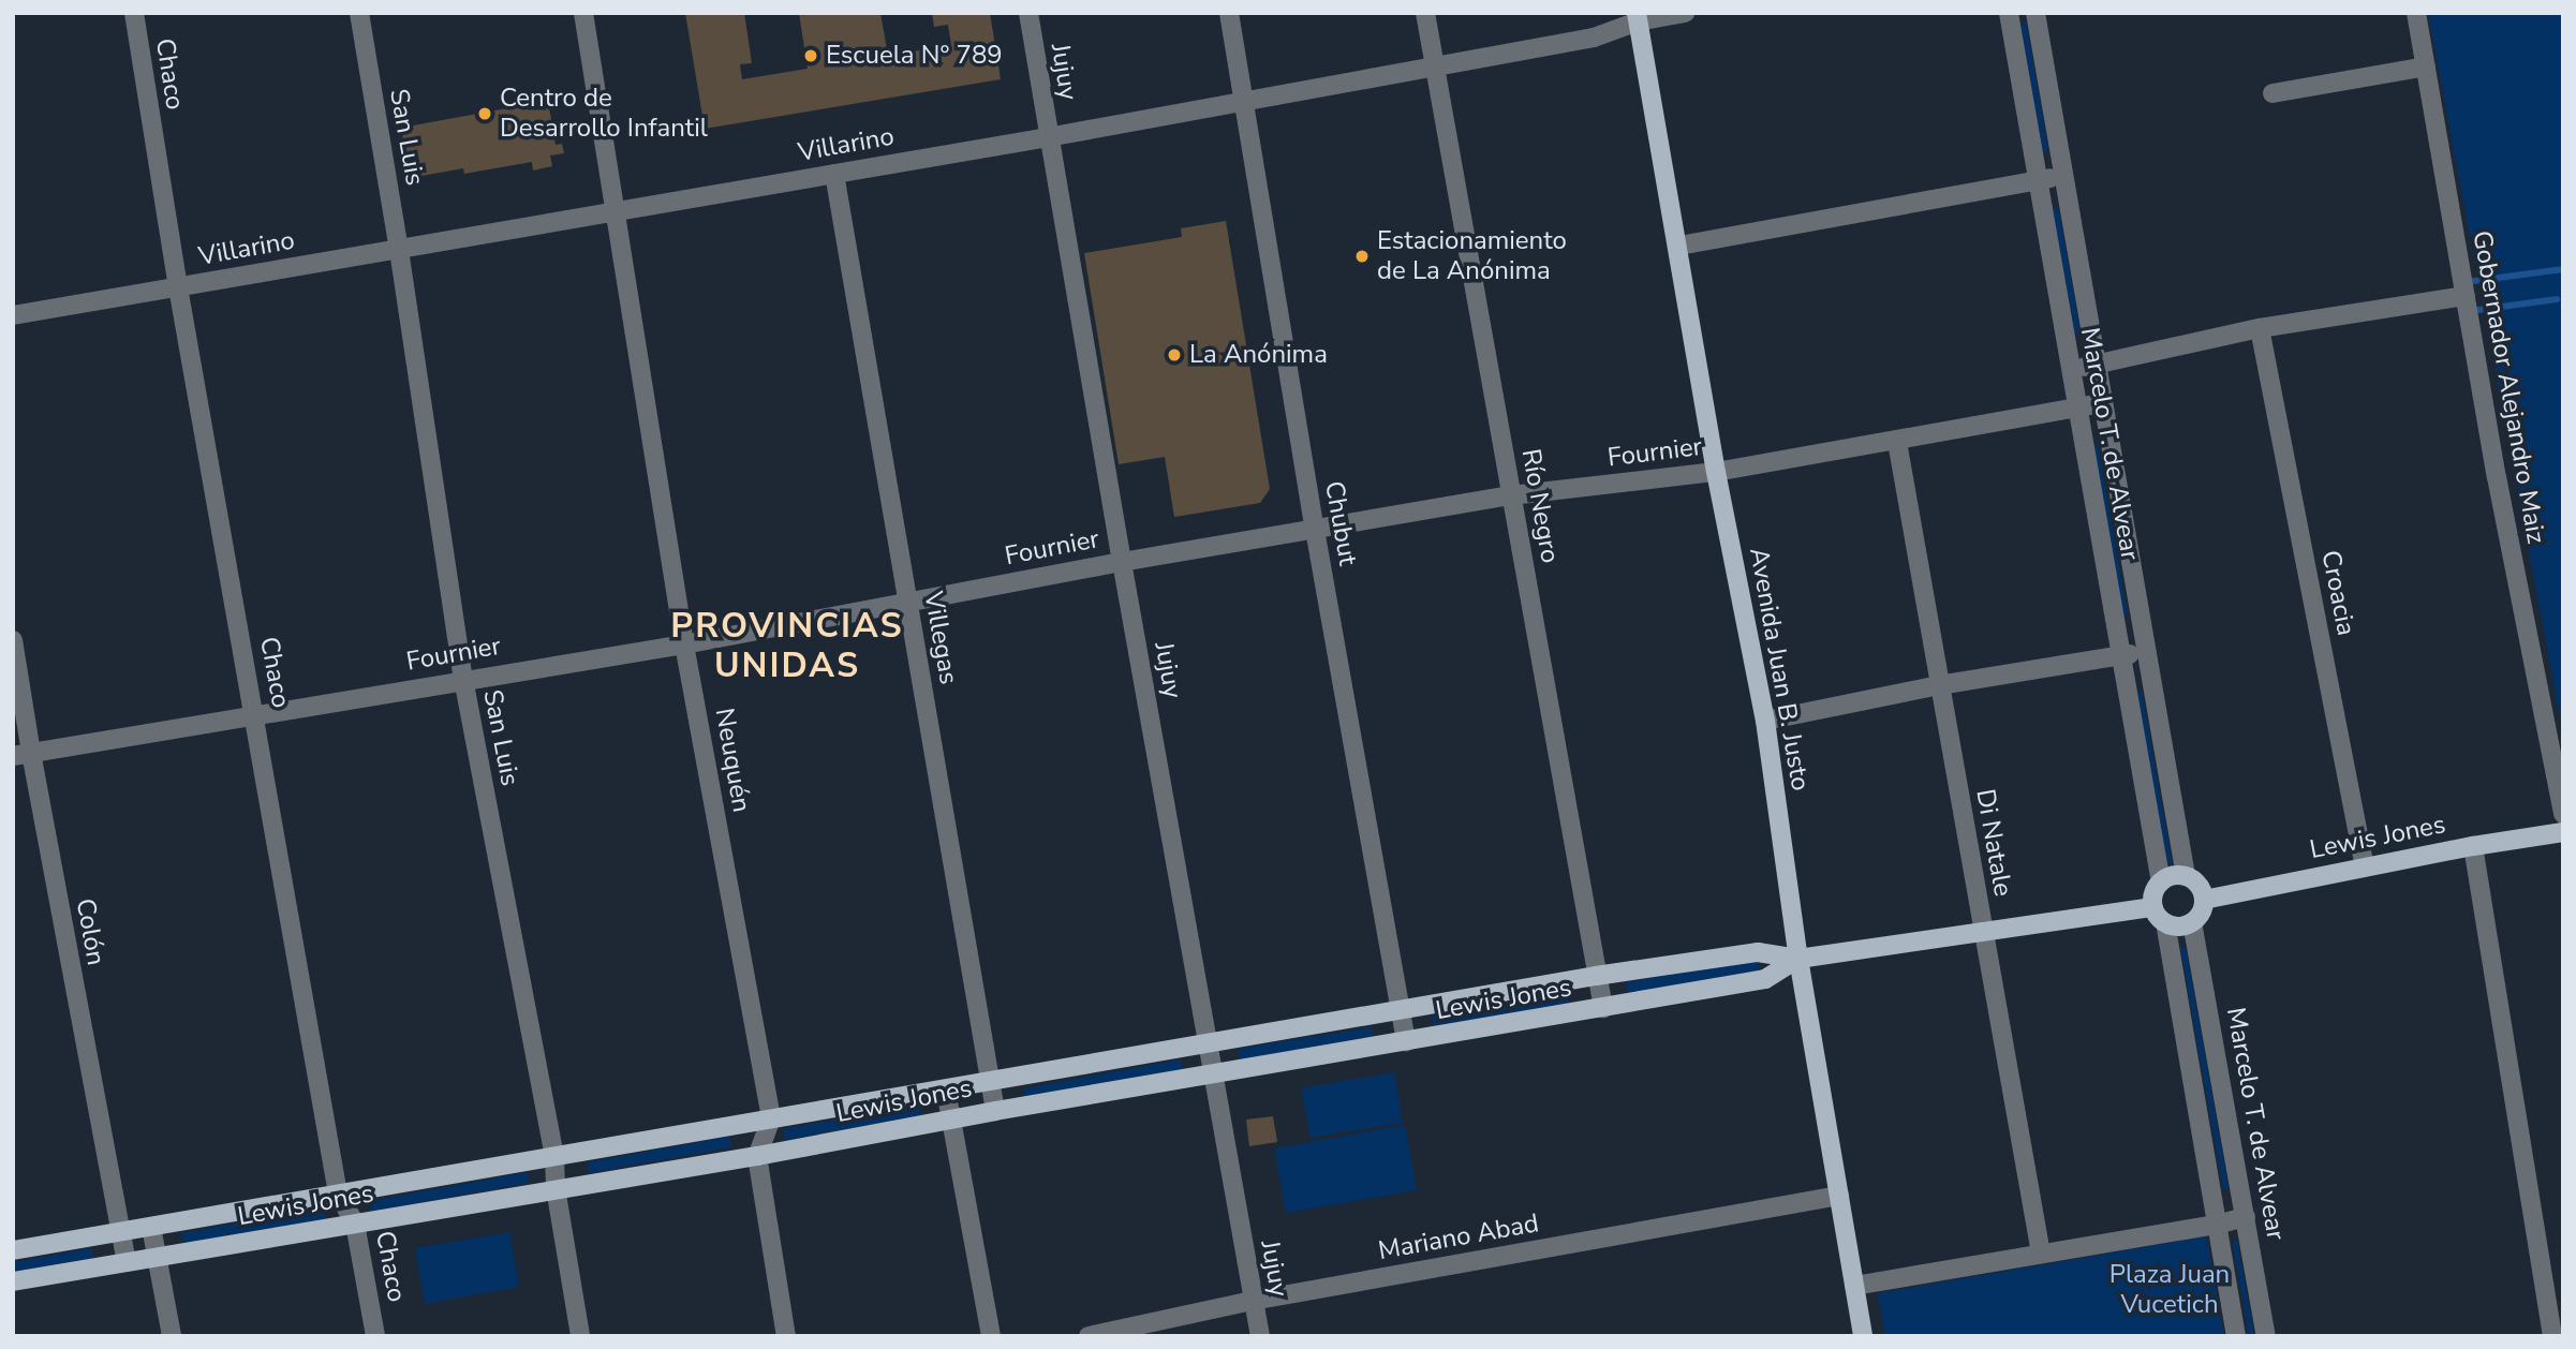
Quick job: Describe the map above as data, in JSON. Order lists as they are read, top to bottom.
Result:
{
  "streets": {
    "main road": ["Avenida Juan B. Justo", "Lewis Jones"],
    "street": [
      "Jujuy",
      "Chaco",
      "San Luis",
      "Villarino",
      "Gobernador Alejandro Maiz",
      "Marcelo T. de Alvear",
      "Fournier",
      "Río Negro",
      "Chubut",
      "Croacia",
      "Villegas",
      "Neuquén",
      "Di Natale",
      "Colón",
      "Mariano Abad"
    ]
  },
  "crossings": [
    ["Jujuy", "Villarino"],
    ["Jujuy", "Fournier"],
    ["Jujuy", "Lewis Jones"],
    ["Jujuy", "Mariano Abad"],
    ["Chaco", "Villarino"],
    ["Chaco", "Fournier"],
    ["Chaco", "Lewis Jones"],
    ["San Luis", "Villarino"],
    ["San Luis", "Fournier"],
    ["San Luis", "Lewis Jones"],
    ["Villarino", "Río Negro"],
    ["Villarino", "Chubut"],
    ["Villarino", "Villegas"],
    ["Villarino", "Avenida Juan B. Justo"],
    ["Villarino", "Neuquén"],
    ["Marcelo T. de Alvear", "Fournier"],
    ["Marcelo T. de Alvear", "Lewis Jones"],
    ["Fournier", "Río Negro"],
    ["Fournier", "Chubut"],
    ["Fournier", "Villegas"],
    ["Fournier", "Avenida Juan B. Justo"],
    ["Fournier", "Neuquén"],
    ["Fournier", "Di Natale"],
    ["Fournier", "Colón"],
    ["Río Negro", "Lewis Jones"],
    ["Chubut", "Lewis Jones"],
    ["Croacia", "Lewis Jones"],
    ["Villegas", "Lewis Jones"],
    ["Avenida Juan B. Justo", "Lewis Jones"],
    ["Avenida Juan B. Justo", "Mariano Abad"],
    ["Neuquén", "Lewis Jones"],
    ["Lewis Jones", "Di Natale"],
    ["Lewis Jones", "Colón"]
  ],
  "districts": ["PROVINCIAS UNIDAS"],
  "parks": ["Plaza Juan Vucetich"],
  "places": [
    "Escuela N° 789",
    "Centro de Desarrollo Infantil",
    "Estacionamiento de La Anónima",
    "La Anónima"
  ]
}
